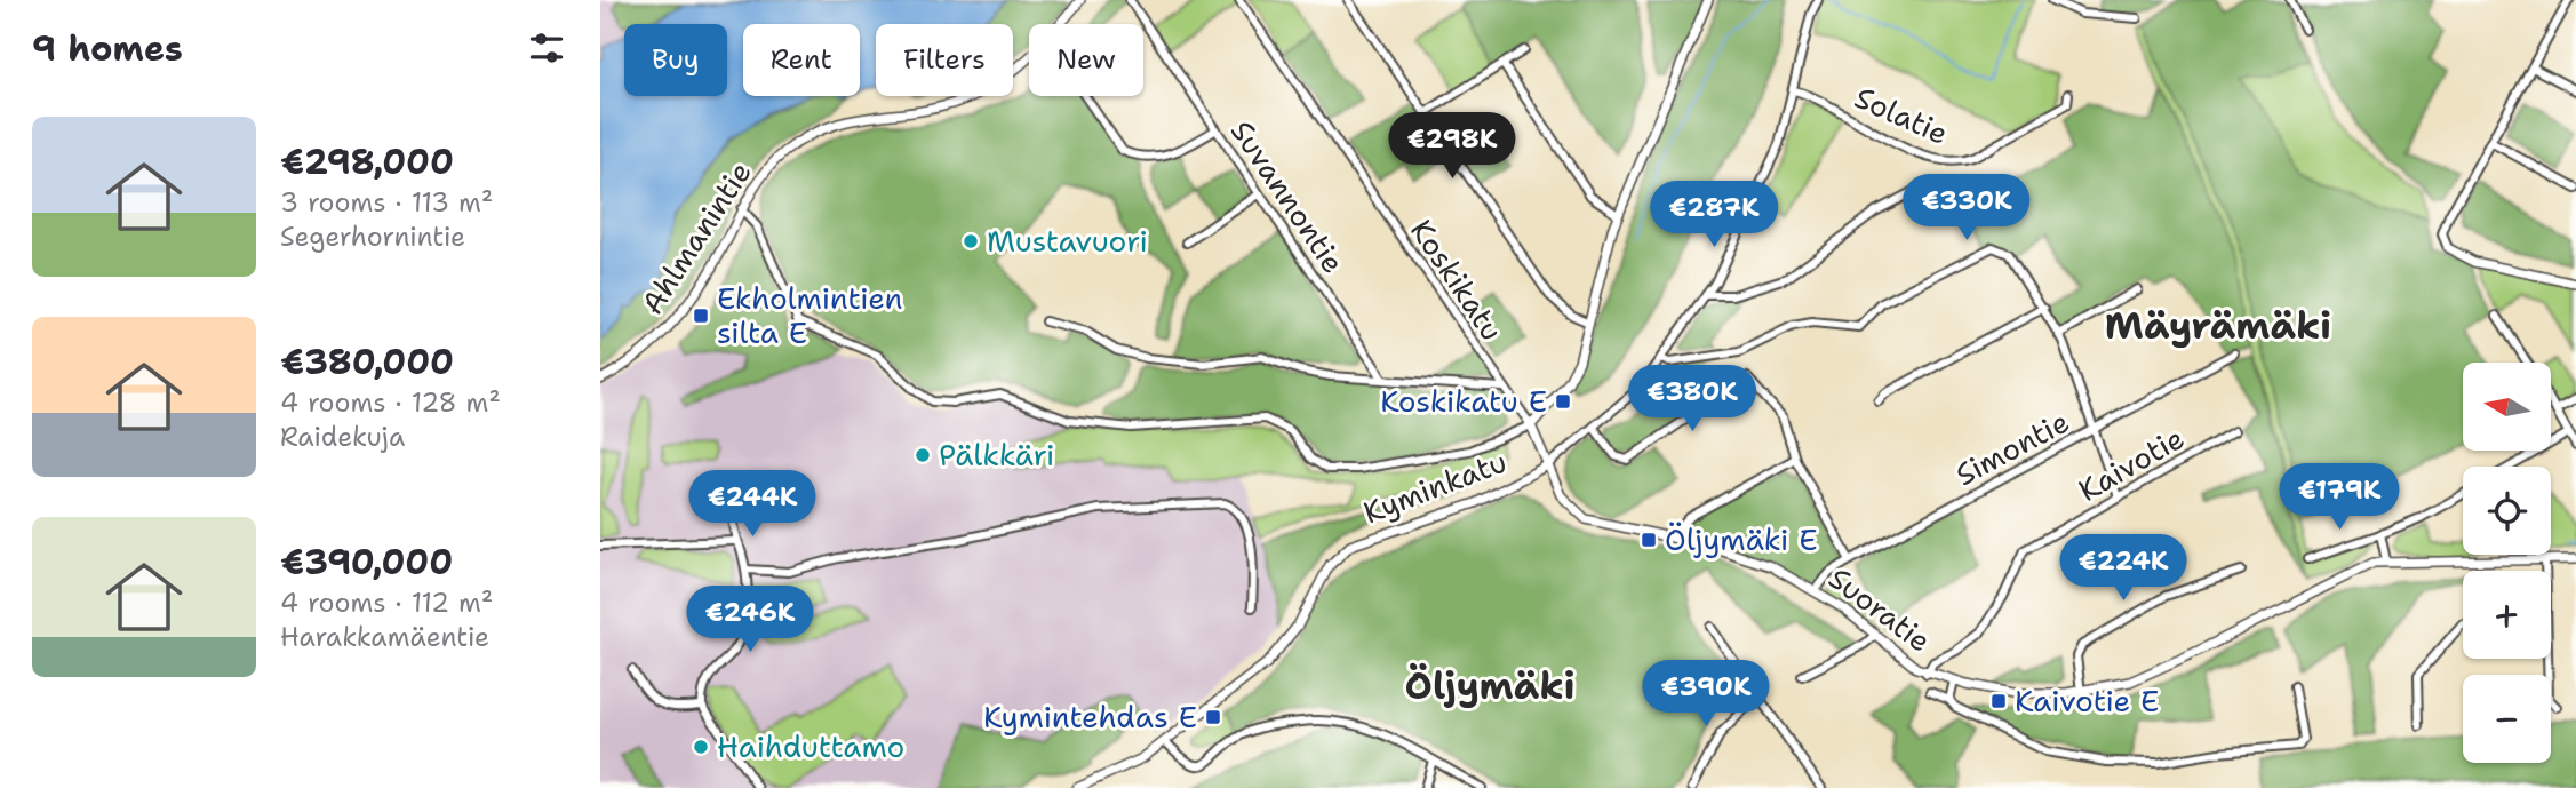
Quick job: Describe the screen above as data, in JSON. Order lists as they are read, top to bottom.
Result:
{
  "streets": {
    "street": [
      "Solatie",
      "Suvannontie",
      "Ahlmanintie",
      "Koskikatu",
      "Simontie",
      "Kaivotie",
      "Kyminkatu",
      "Suoratie"
    ]
  },
  "crossings": [
    ["Solatie", "Kyminkatu"],
    ["Koskikatu", "Suoratie"],
    ["Simontie", "Suoratie"],
    ["Kaivotie", "Suoratie"],
    ["Kyminkatu", "Suoratie"]
  ],
  "districts": ["Mäyrämäki", "Öljymäki"],
  "places": {
    "other": ["Mustavuori", "Pälkkäri", "Haihduttamo"],
    "transit": [
      "Ekholmintien silta E",
      "Koskikatu E",
      "Öljymäki E",
      "Kaivotie E",
      "Kymintehdas E"
    ]
  },
  "north": "left",
  "page": {
    "heading": "9 homes",
    "chip": [
      "Buy",
      "Rent",
      "Filters",
      "New"
    ],
    "list": [
      {
        "name": "€298,000",
        "note": "3 rooms · 113 m² · Segerhornintie"
      },
      {
        "name": "€380,000",
        "note": "4 rooms · 128 m² · Raidekuja"
      },
      {
        "name": "€390,000",
        "note": "4 rooms · 112 m² · Harakkamäentie"
      }
    ],
    "price": [
      "€298K",
      "€330K",
      "€287K",
      "€380K",
      "€179K",
      "€244K",
      "€224K",
      "€246K",
      "€390K"
    ],
    "map_buttons": ["+", "−"]
  }
}
